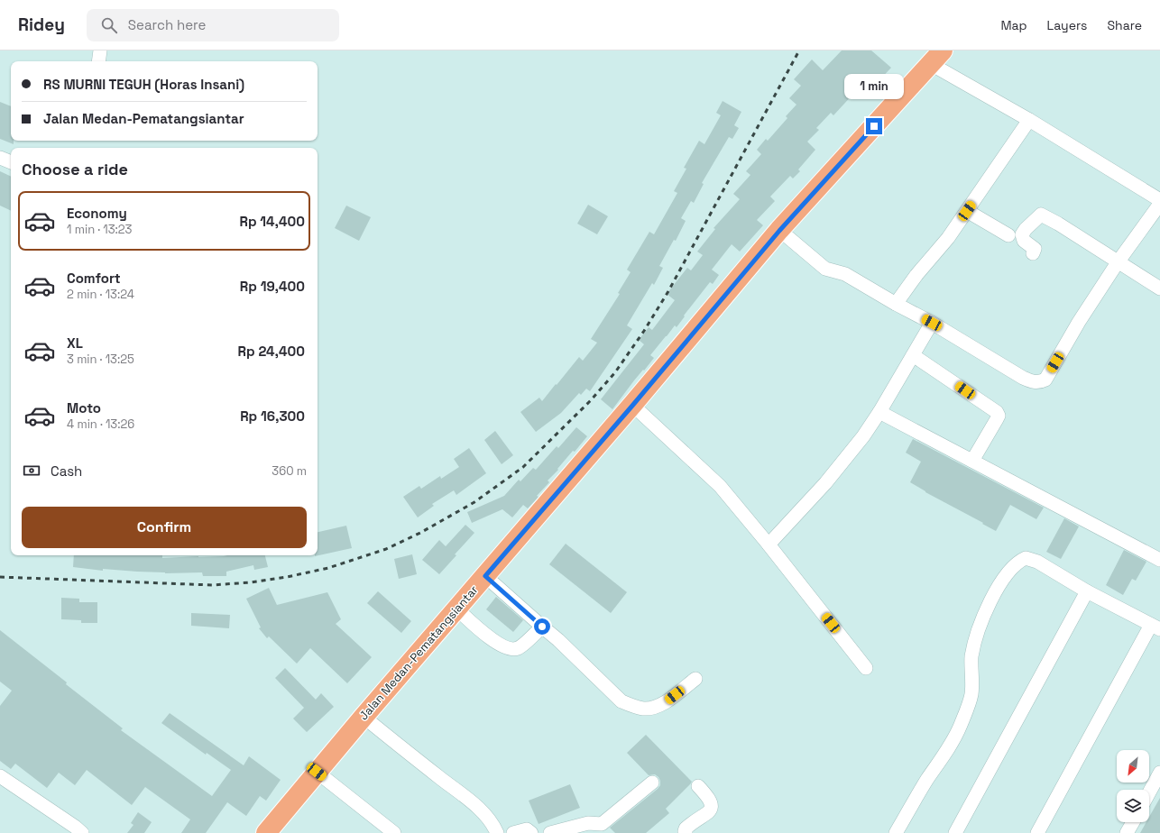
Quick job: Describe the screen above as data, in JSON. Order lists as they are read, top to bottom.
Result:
{
  "streets": {
    "highway": ["Jalan Medan-Pematangsiantar"]
  },
  "north": "bottom left",
  "page": {
    "header": "Ridey",
    "search": "Search here",
    "nav": ["Map", "Layers", "Share"],
    "banner": ["RS MURNI TEGUH (Horas Insani)", "Jalan Medan-Pematangsiantar"],
    "bubble": "1 min",
    "heading": "Choose a ride",
    "list": [
      {
        "name": "Economy",
        "note": "1 min · 13:23",
        "value": "Rp 14,400"
      },
      {
        "name": "Comfort",
        "note": "2 min · 13:24",
        "value": "Rp 19,400"
      },
      {
        "name": "XL",
        "note": "3 min · 13:25",
        "value": "Rp 24,400"
      },
      {
        "name": "Moto",
        "note": "4 min · 13:26",
        "value": "Rp 16,300"
      }
    ],
    "pay": ["Cash", "360 m"],
    "buttons": "Confirm"
  }
}
